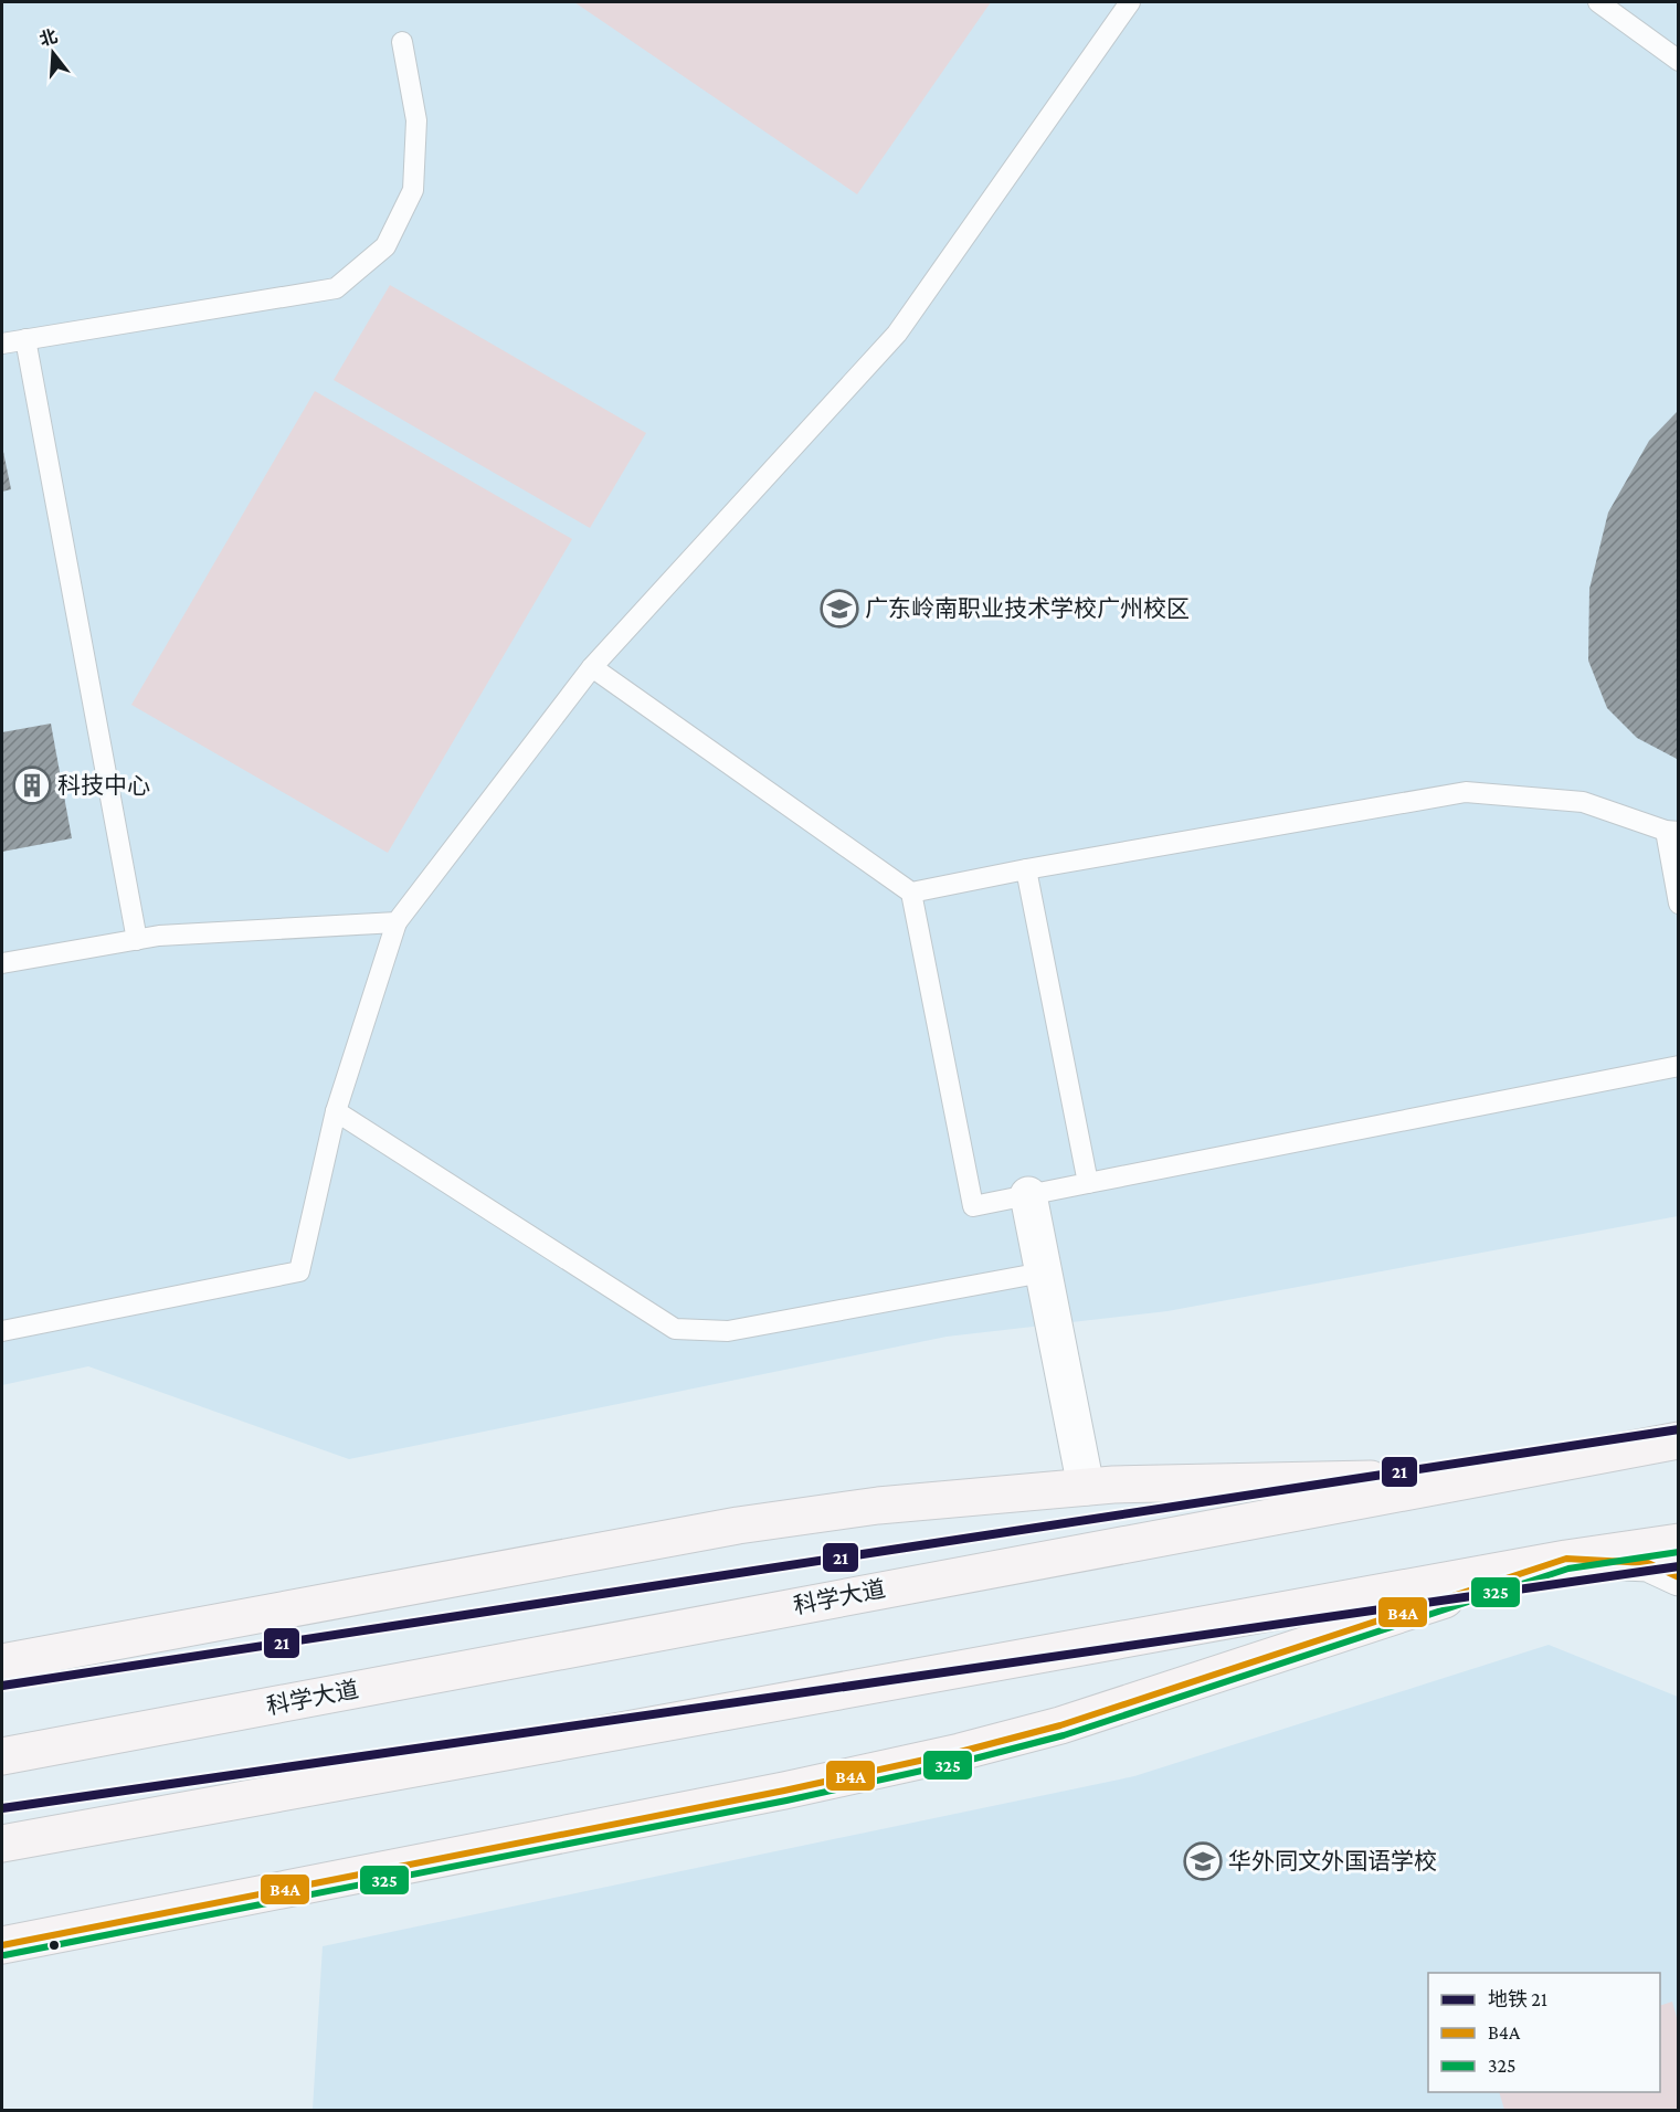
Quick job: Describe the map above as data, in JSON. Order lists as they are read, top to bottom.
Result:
{
  "streets": {
    "main road": ["科学大道"]
  },
  "places": {
    "school or university": ["广东岭南职业技术学校广州校区", "华外同文外国语学校"],
    "building": ["科技中心"]
  },
  "lines": ["metro line 21", "transit line 325", "transit line B4A"],
  "legend": ["地铁 21", "B4A", "325"],
  "north": "top"
}
